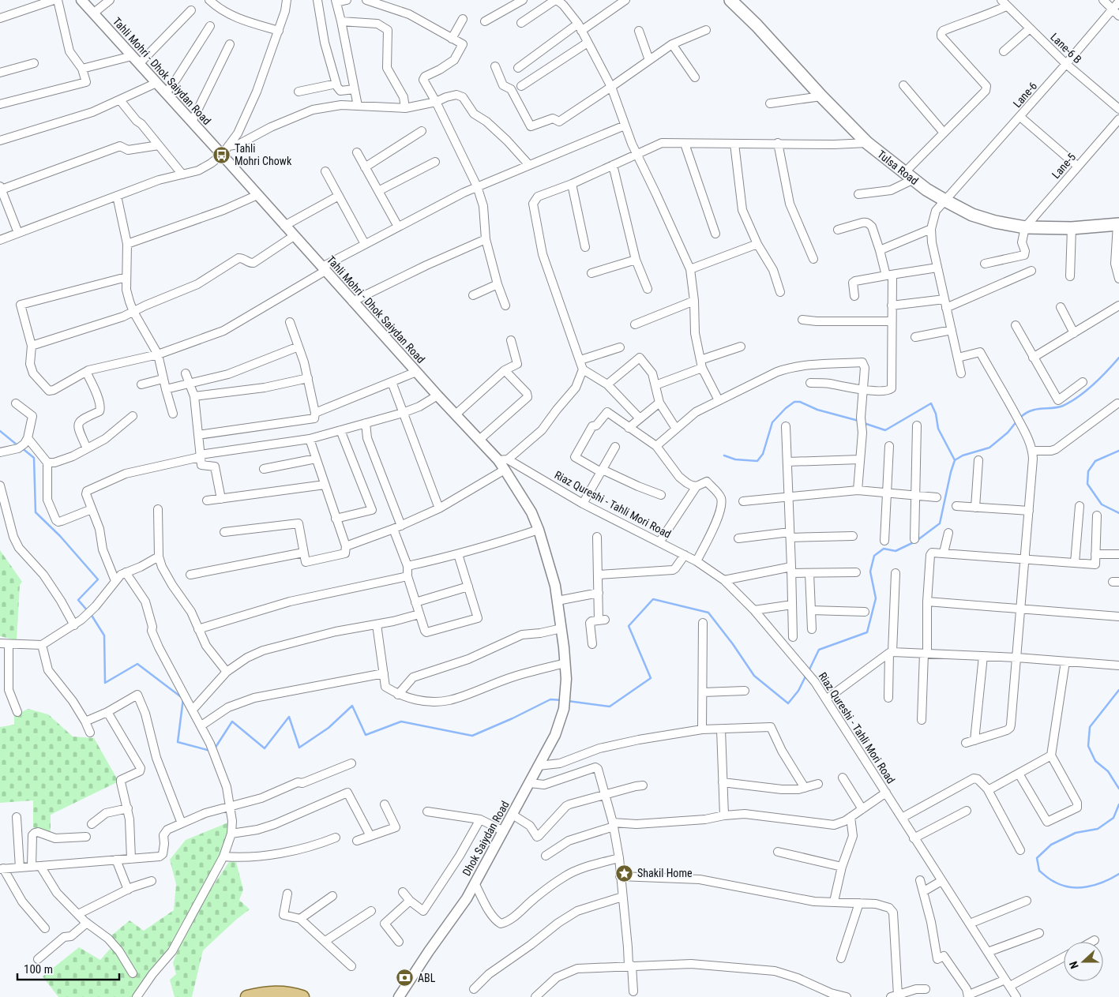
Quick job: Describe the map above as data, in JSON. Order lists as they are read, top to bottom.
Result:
{
  "streets": {
    "main road": ["Tulsa Road"],
    "street": [
      "Lane-6 B",
      "Tahli Mohri - Dhok Saiydan Road",
      "Lane-6",
      "Lane-5",
      "Riaz Qureshi - Tahli Mori Road",
      "Dhok Saiydan Road"
    ]
  },
  "crossings": [
    ["Lane-6 B", "Lane-6"],
    ["Tahli Mohri - Dhok Saiydan Road", "Riaz Qureshi - Tahli Mori Road"],
    ["Tahli Mohri - Dhok Saiydan Road", "Dhok Saiydan Road"],
    ["Lane-6", "Tulsa Road"],
    ["Lane-5", "Tulsa Road"]
  ],
  "places": {
    "bus stop": ["Tahli Mohri Chowk"],
    "place": ["Shakil Home"],
    "bank": ["ABL"]
  },
  "scale_bar": "100 m",
  "north": "left"
}
